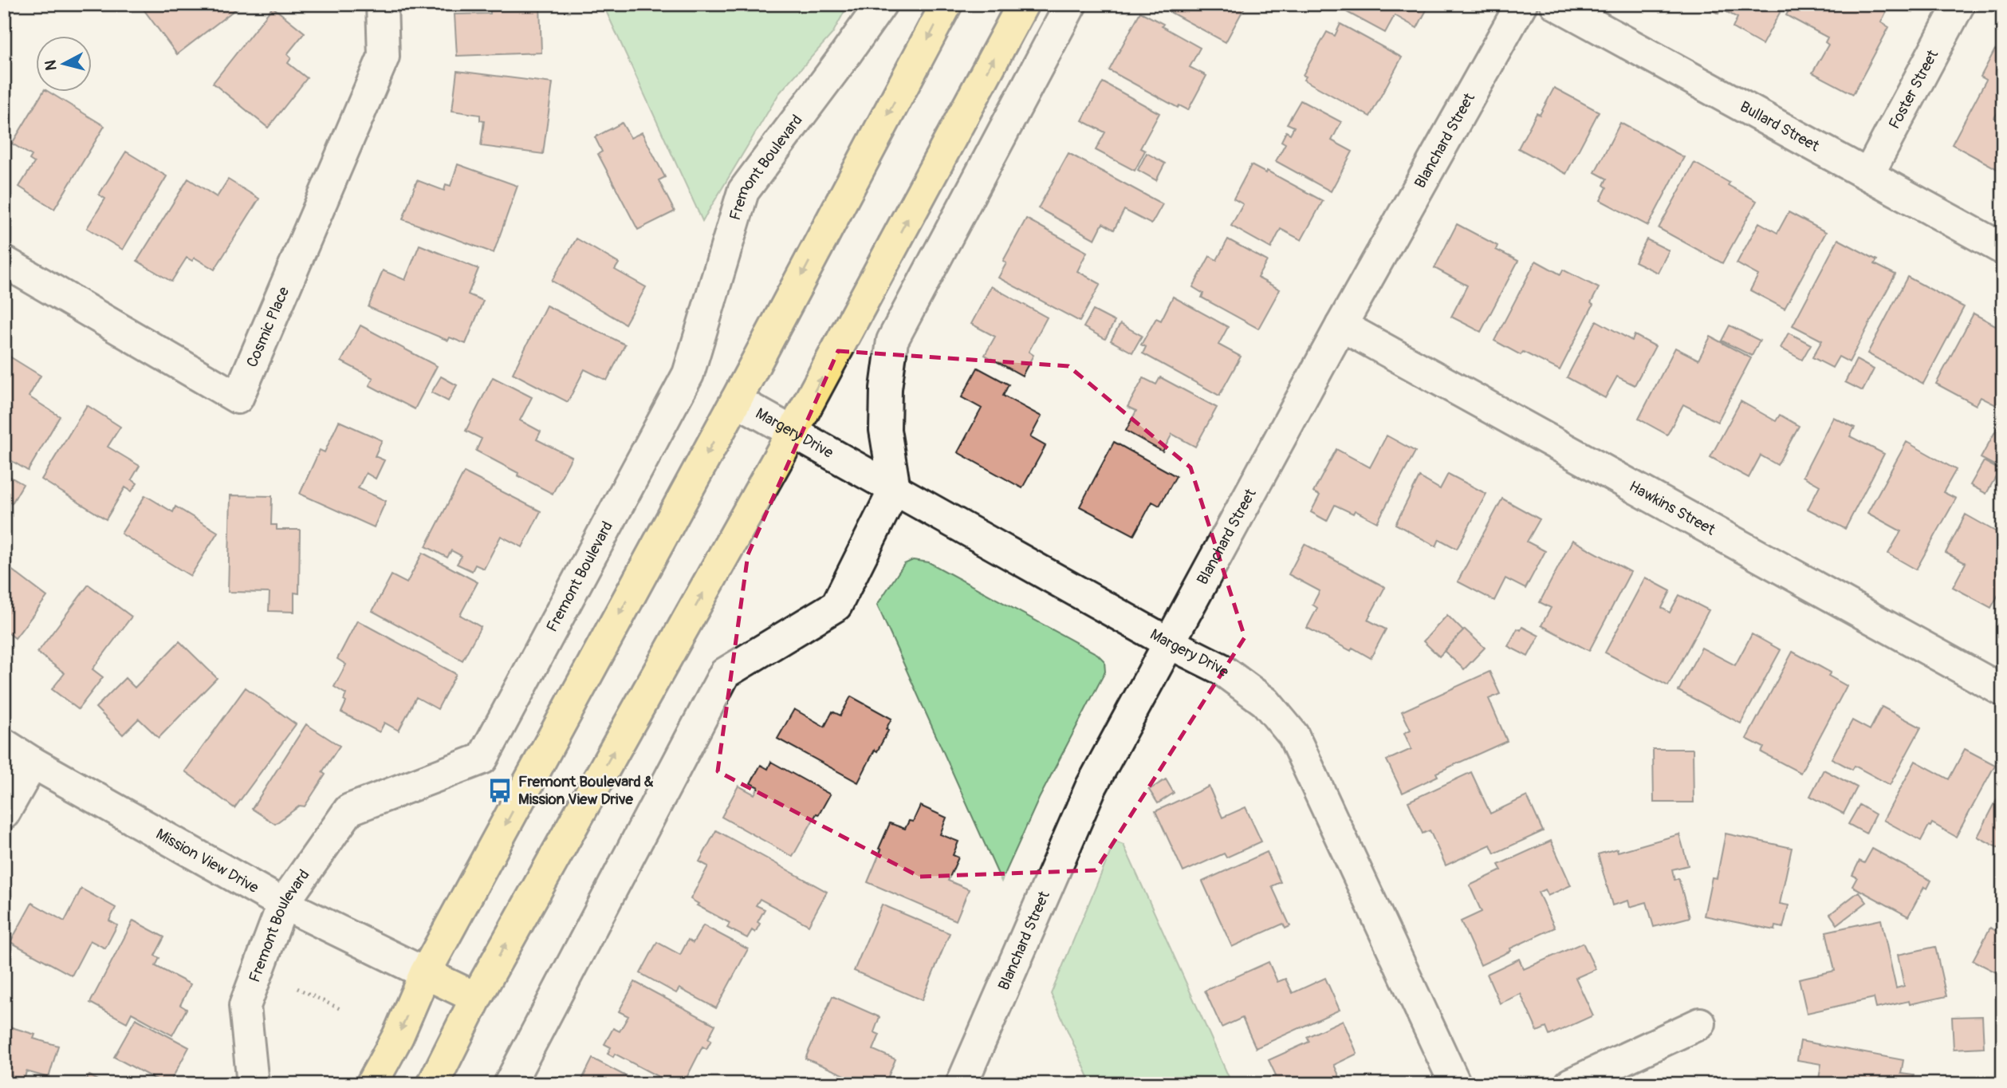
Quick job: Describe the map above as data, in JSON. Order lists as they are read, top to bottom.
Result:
{
  "streets": {
    "main road": ["Mission View Drive"],
    "street": [
      "Foster Street",
      "Bullard Street",
      "Blanchard Street",
      "Fremont Boulevard",
      "Cosmic Place",
      "Margery Drive",
      "Hawkins Street"
    ]
  },
  "crossings": [
    ["Foster Street", "Bullard Street"],
    ["Blanchard Street", "Margery Drive"],
    ["Blanchard Street", "Hawkins Street"],
    ["Fremont Boulevard", "Mission View Drive"]
  ],
  "places": {
    "bus stop": ["Fremont Boulevard & Mission View Drive"]
  },
  "north": "left"
}
